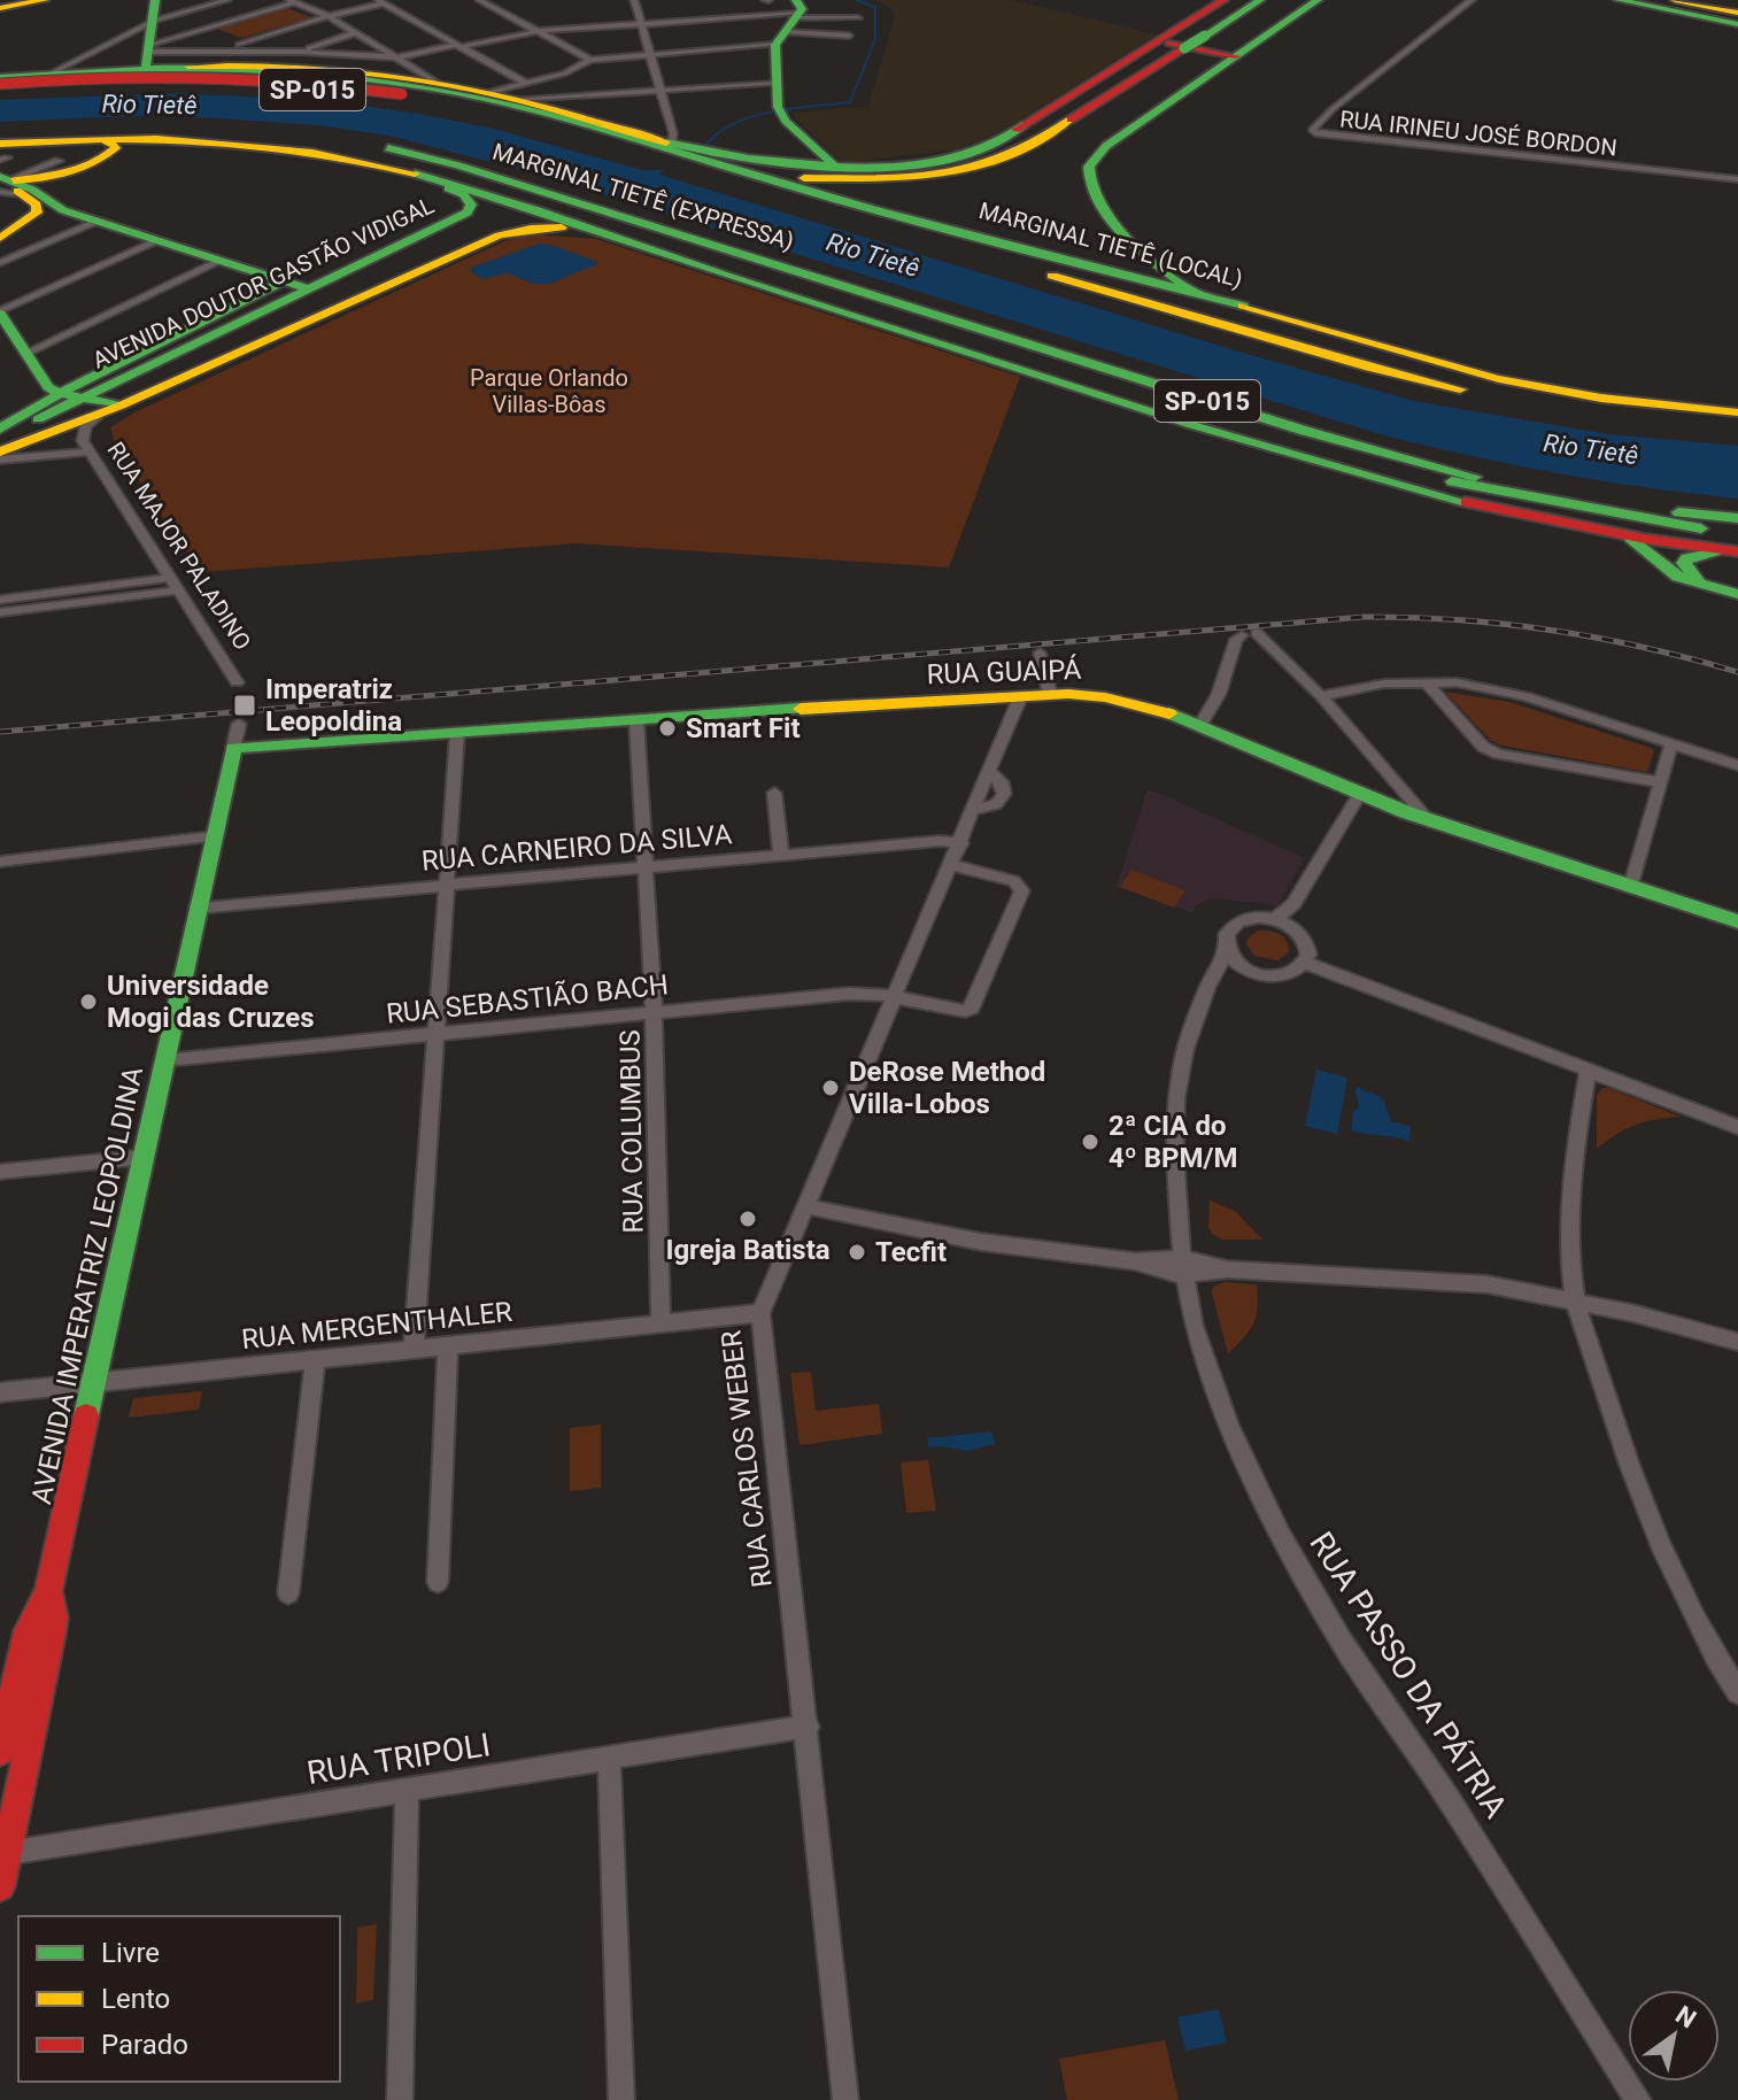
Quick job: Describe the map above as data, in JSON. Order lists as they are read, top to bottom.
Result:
{
  "streets": {
    "main road": [
      "SP-015",
      "MARGINAL TIETÊ (EXPRESSA)",
      "MARGINAL TIETÊ (LOCAL)",
      "AVENIDA DOUTOR GASTÃO VIDIGAL",
      "RUA MAJOR PALADINO",
      "RUA GUAIPÁ",
      "AVENIDA IMPERATRIZ LEOPOLDINA"
    ],
    "street": [
      "RUA IRINEU JOSÉ BORDON",
      "RUA CARNEIRO DA SILVA",
      "RUA SEBASTIÃO BACH",
      "RUA COLUMBUS",
      "RUA MERGENTHALER",
      "RUA CARLOS WEBER",
      "RUA PASSO DA PÁTRIA",
      "RUA TRIPOLI"
    ]
  },
  "crossings": [
    ["AVENIDA DOUTOR GASTÃO VIDIGAL", "RUA MAJOR PALADINO"],
    ["RUA GUAIPÁ", "RUA COLUMBUS"],
    ["RUA GUAIPÁ", "AVENIDA IMPERATRIZ LEOPOLDINA"],
    ["RUA GUAIPÁ", "RUA CARLOS WEBER"],
    ["RUA CARNEIRO DA SILVA", "RUA COLUMBUS"],
    ["RUA CARNEIRO DA SILVA", "AVENIDA IMPERATRIZ LEOPOLDINA"],
    ["RUA CARNEIRO DA SILVA", "RUA CARLOS WEBER"],
    ["RUA SEBASTIÃO BACH", "RUA COLUMBUS"],
    ["RUA SEBASTIÃO BACH", "AVENIDA IMPERATRIZ LEOPOLDINA"],
    ["RUA SEBASTIÃO BACH", "RUA CARLOS WEBER"],
    ["RUA COLUMBUS", "RUA MERGENTHALER"],
    ["AVENIDA IMPERATRIZ LEOPOLDINA", "RUA MERGENTHALER"],
    ["AVENIDA IMPERATRIZ LEOPOLDINA", "RUA TRIPOLI"],
    ["RUA MERGENTHALER", "RUA CARLOS WEBER"],
    ["RUA CARLOS WEBER", "RUA TRIPOLI"]
  ],
  "water": ["Rio Tietê"],
  "parks": ["Parque Orlando Villas-Bôas"],
  "places": {
    "transit": ["Imperatriz Leopoldina"],
    "other": [
      "Smart Fit",
      "Universidade Mogi das Cruzes",
      "DeRose Method Villa-Lobos",
      "2ª CIA do 4º BPM/M",
      "Igreja Batista",
      "Tecfit"
    ]
  },
  "legend": ["Livre", "Lento", "Parado"],
  "north": "top right"
}
